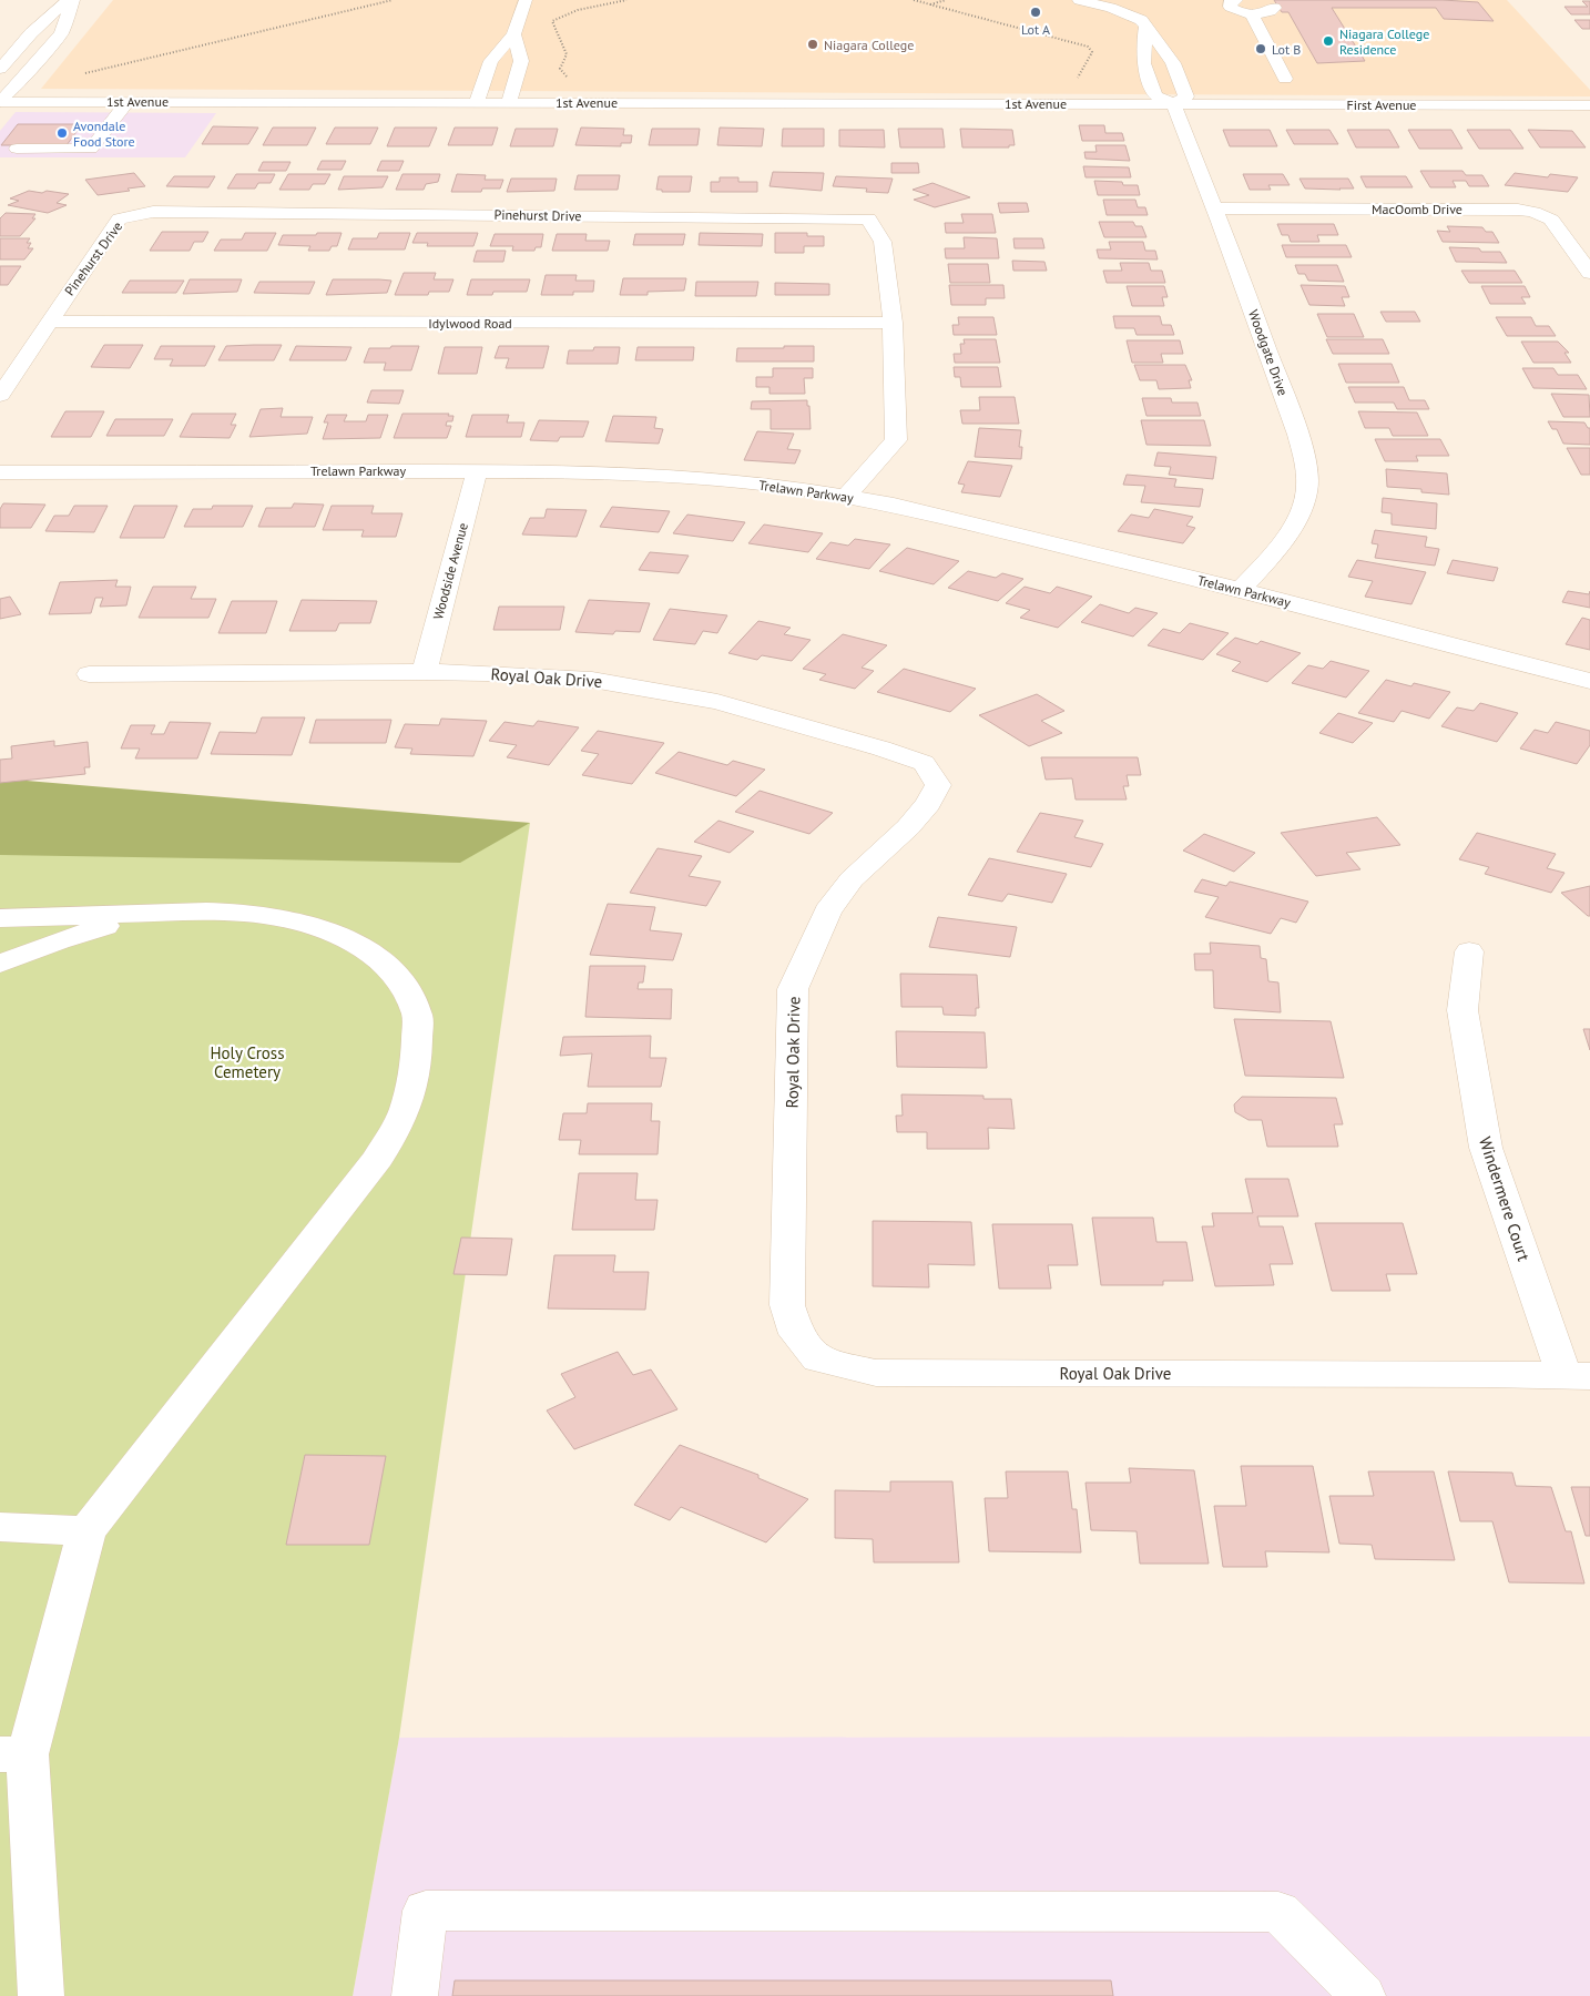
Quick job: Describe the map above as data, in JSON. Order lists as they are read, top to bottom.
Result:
{
  "streets": {
    "street": [
      "1st Avenue",
      "First Avenue",
      "MacOomb Drive",
      "Pinehurst Drive",
      "Idylwood Road",
      "Woodgate Drive",
      "Trelawn Parkway",
      "Woodside Avenue",
      "Royal Oak Drive",
      "Windermere Court"
    ]
  },
  "crossings": [
    ["1st Avenue", "First Avenue"],
    ["1st Avenue", "Woodgate Drive"],
    ["First Avenue", "Woodgate Drive"],
    ["MacOomb Drive", "Woodgate Drive"],
    ["Pinehurst Drive", "Idylwood Road"],
    ["Pinehurst Drive", "Trelawn Parkway"],
    ["Woodgate Drive", "Trelawn Parkway"],
    ["Trelawn Parkway", "Woodside Avenue"],
    ["Woodside Avenue", "Royal Oak Drive"],
    ["Royal Oak Drive", "Windermere Court"]
  ],
  "parks": ["Holy Cross Cemetery"],
  "places": [
    "Lot A",
    "Niagara College Residence",
    "Niagara College",
    "Lot B",
    "Avondale Food Store"
  ]
}
